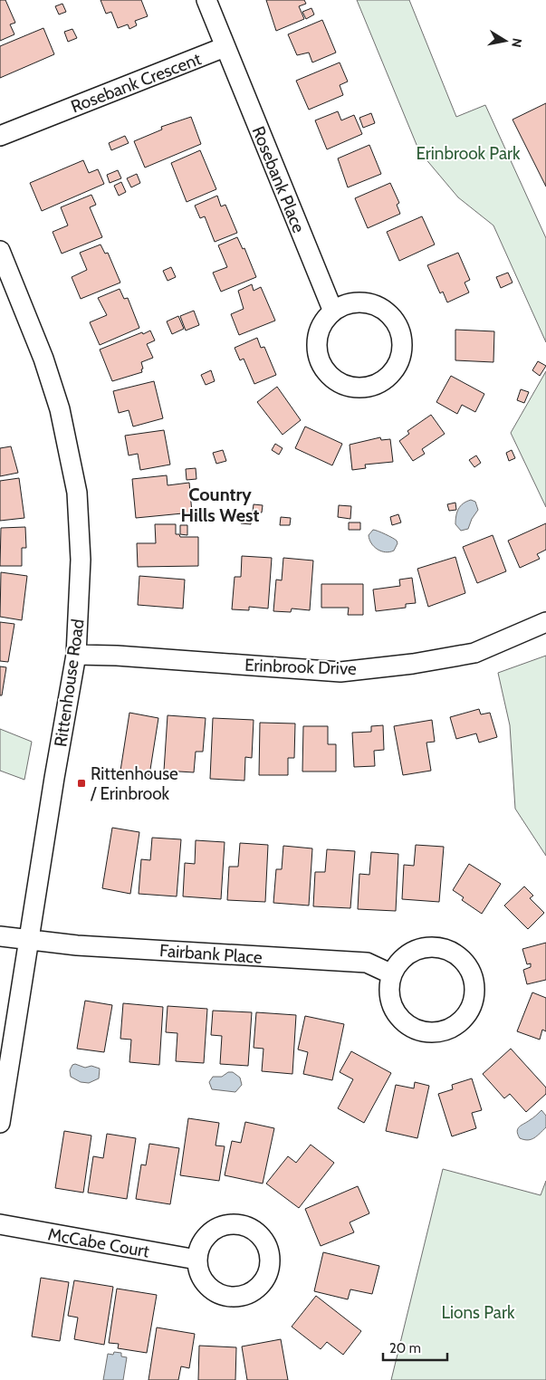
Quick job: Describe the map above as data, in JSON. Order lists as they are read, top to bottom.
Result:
{
  "streets": {
    "street": [
      "Rosebank Crescent",
      "Rosebank Place",
      "Erinbrook Drive",
      "Rittenhouse Road",
      "Fairbank Place",
      "McCabe Court"
    ]
  },
  "crossings": [
    ["Rosebank Crescent", "Rosebank Place"],
    ["Erinbrook Drive", "Rittenhouse Road"],
    ["Rittenhouse Road", "Fairbank Place"]
  ],
  "districts": ["Country Hills West"],
  "parks": ["Erinbrook Park", "Lions Park"],
  "places": {
    "transit": ["Rittenhouse / Erinbrook"]
  },
  "scale_bar": "20 m",
  "north": "right"
}
